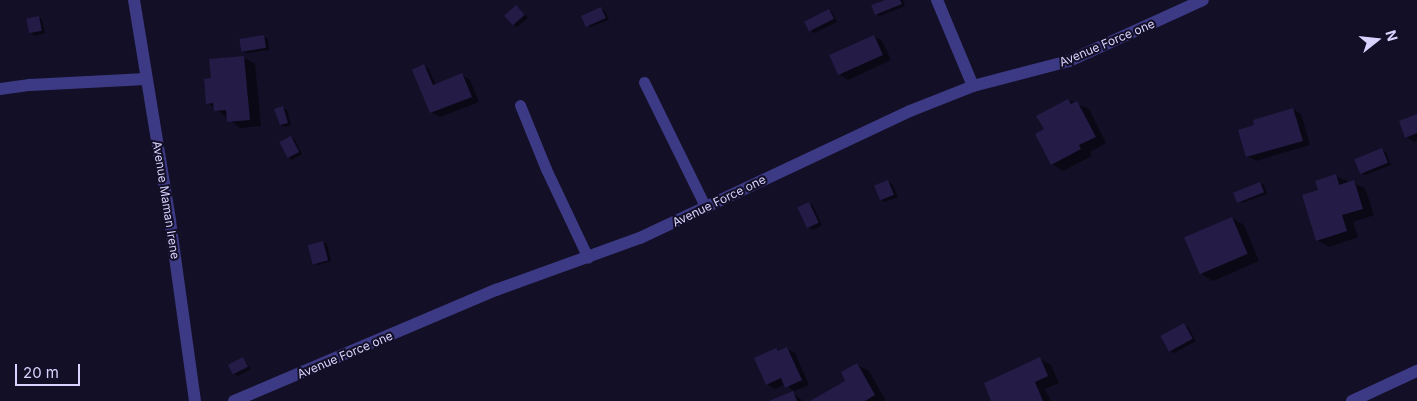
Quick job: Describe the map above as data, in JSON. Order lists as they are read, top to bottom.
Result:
{
  "streets": {
    "street": ["Avenue Force one", "Avenue Maman Irene"]
  },
  "scale_bar": "20 m",
  "north": "right"
}
